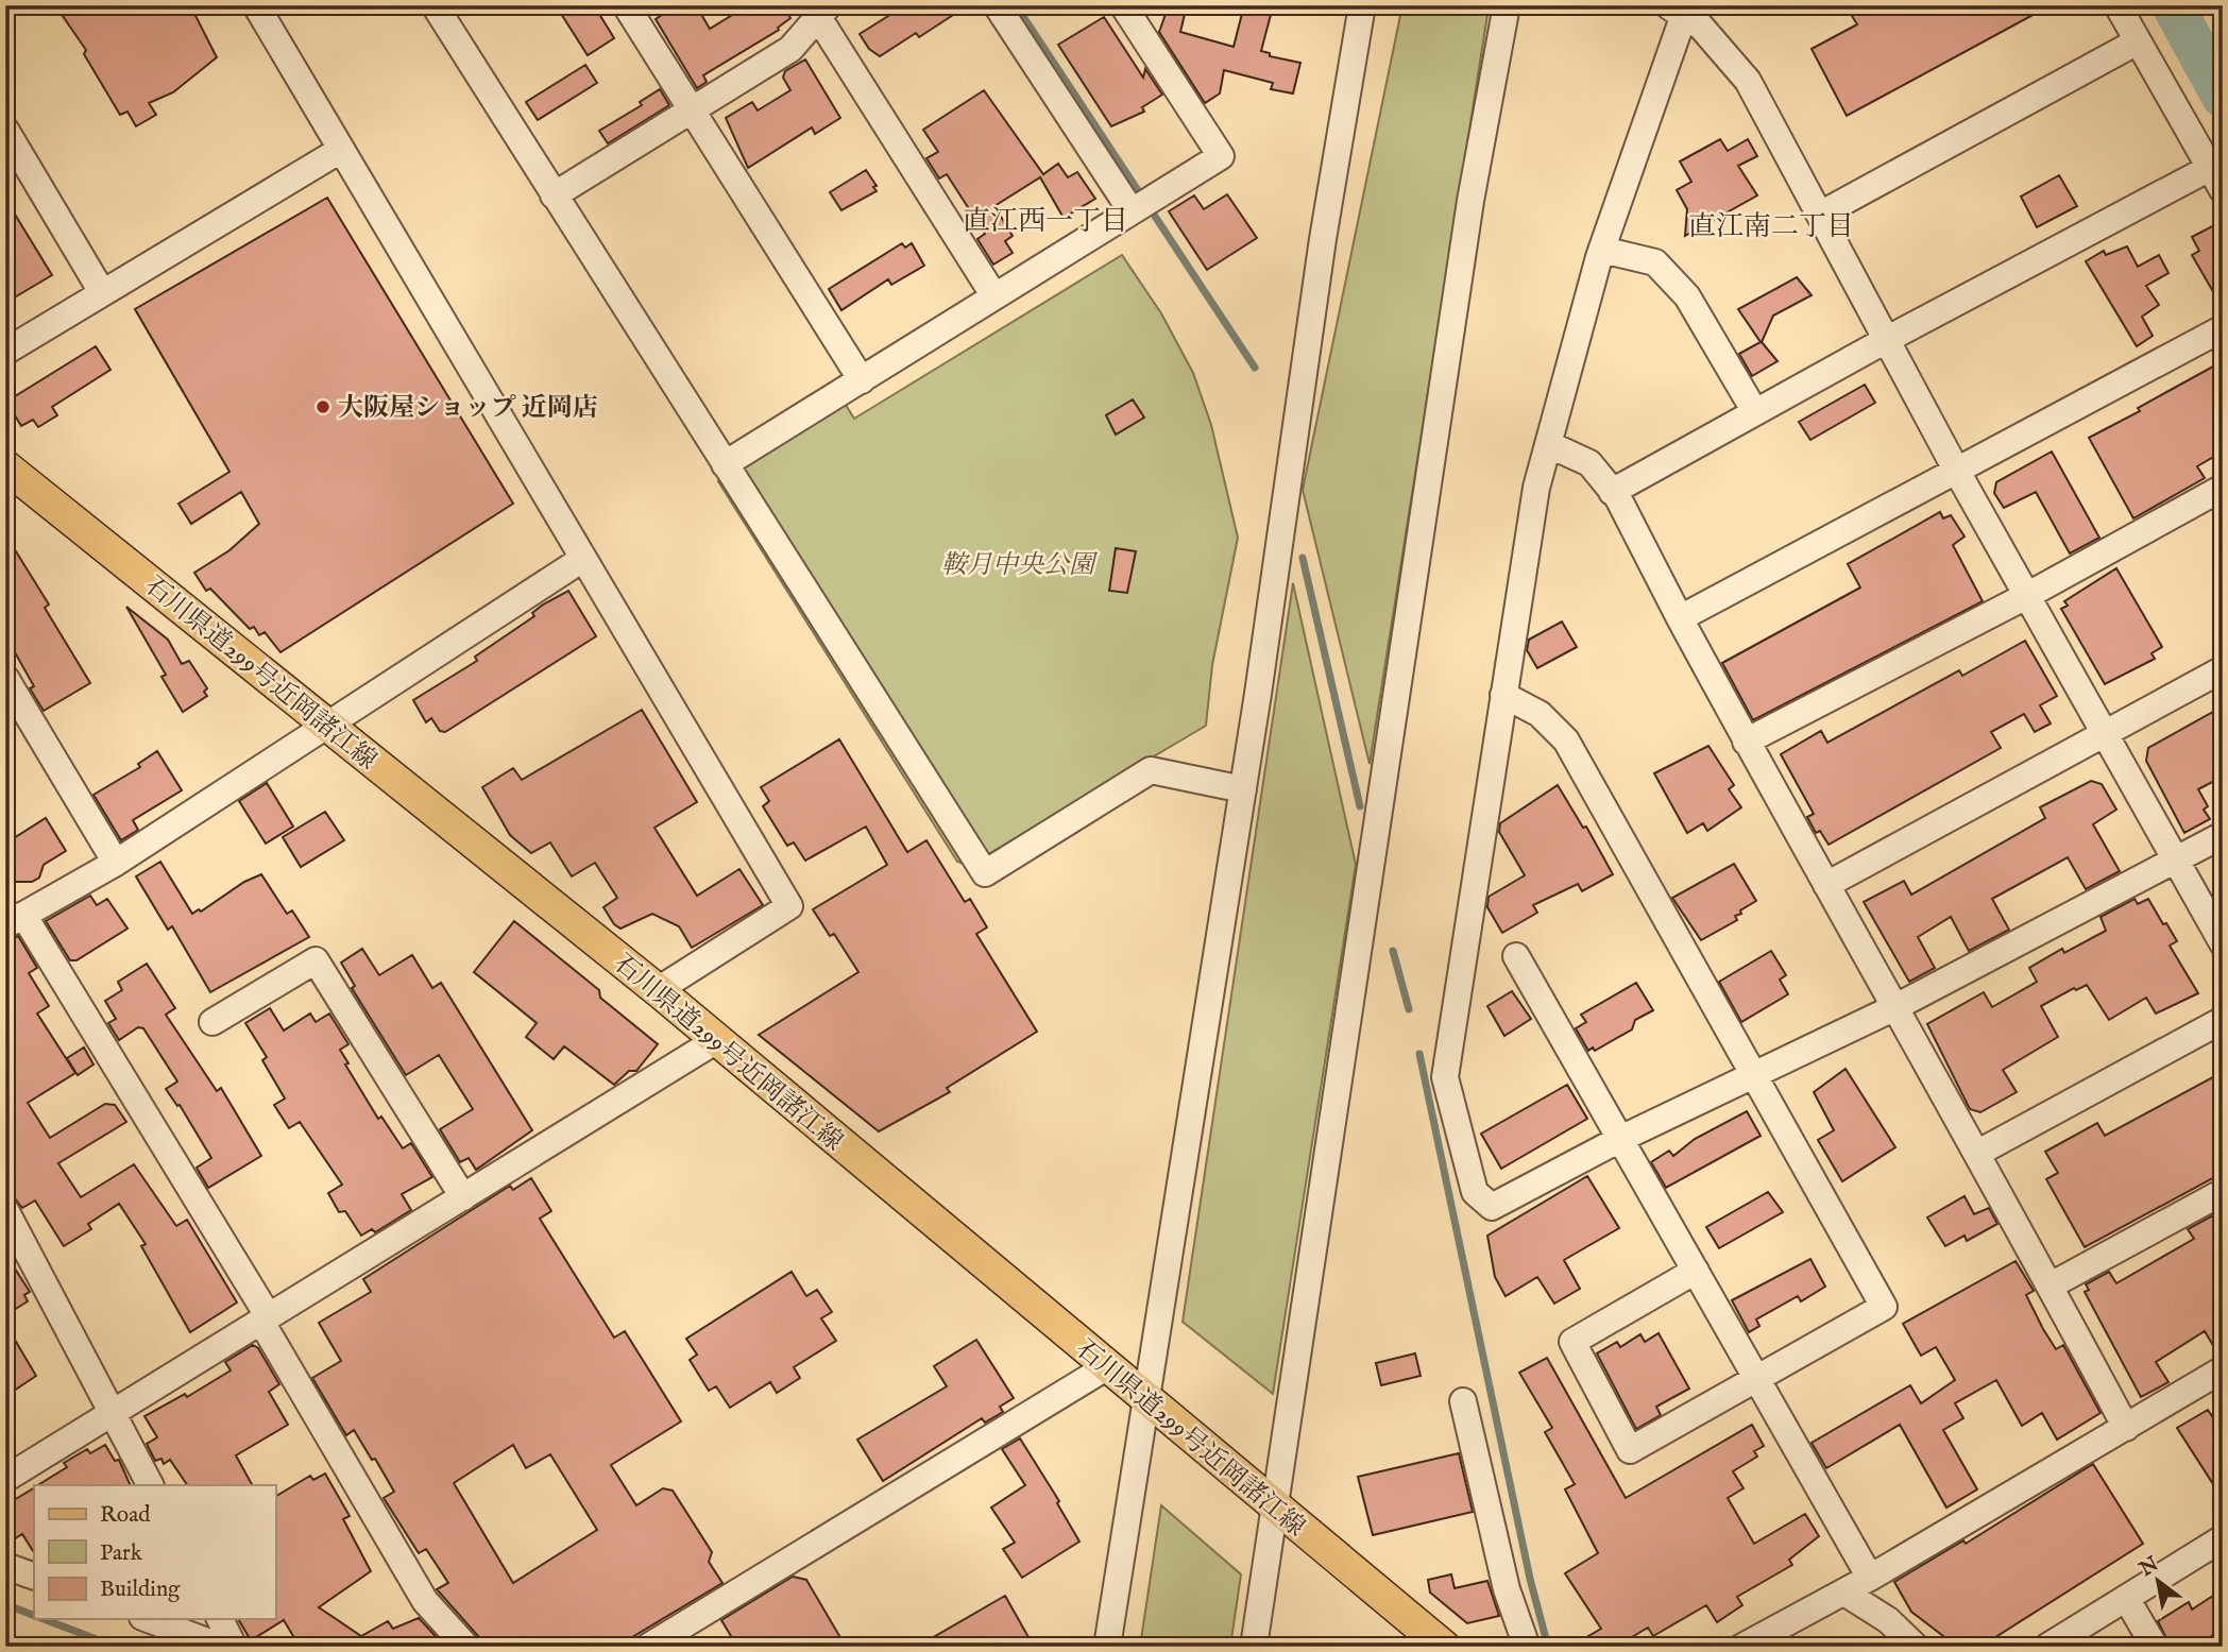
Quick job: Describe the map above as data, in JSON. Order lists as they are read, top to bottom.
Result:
{
  "streets": {
    "main road": ["石川県道299号近岡諸江線"]
  },
  "districts": ["直江西一丁目", "直江南二丁目"],
  "parks": ["鞍月中央公園"],
  "places": ["大阪屋ショップ 近岡店"],
  "legend": ["Road", "Park", "Building"],
  "north": "top left"
}
